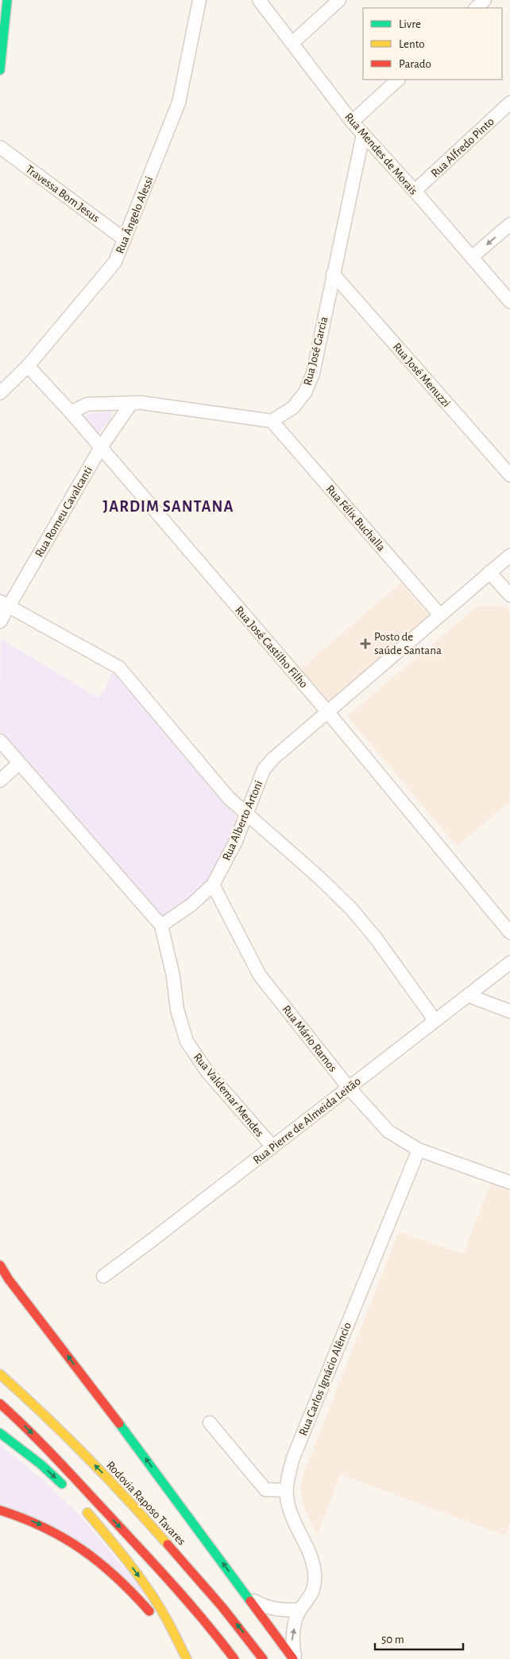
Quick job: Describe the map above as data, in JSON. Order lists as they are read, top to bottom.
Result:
{
  "streets": {
    "main road": ["Rodovia Raposo Tavares"],
    "street": [
      "Rua Alfredo Pinto",
      "Rua Mendes de Morais",
      "Travessa Bom Jesus",
      "Rua Ângelo Alessi",
      "Rua José Garcia",
      "Rua José Menuzzi",
      "Rua Romeu Cavalcanti",
      "Rua Félix Buchalla",
      "Rua José Castilho Filho",
      "Rua Alberto Artoni",
      "Rua Mário Ramos",
      "Rua Valdemar Mendes",
      "Rua Pierre de Almeida Leitão",
      "Rua Carlos Ignácio Alêncio"
    ]
  },
  "crossings": [
    ["Rua Alfredo Pinto", "Rua Mendes de Morais"],
    ["Rua Mendes de Morais", "Rua José Garcia"],
    ["Travessa Bom Jesus", "Rua Ângelo Alessi"],
    ["Rua Ângelo Alessi", "Rua José Castilho Filho"],
    ["Rua José Garcia", "Rua José Menuzzi"],
    ["Rua José Garcia", "Rua Félix Buchalla"],
    ["Rua Romeu Cavalcanti", "Rua José Castilho Filho"],
    ["Rua Félix Buchalla", "Rua Alberto Artoni"],
    ["Rua José Castilho Filho", "Rua Alberto Artoni"],
    ["Rua Alberto Artoni", "Rua Mário Ramos"],
    ["Rua Alberto Artoni", "Rua Valdemar Mendes"],
    ["Rua Mário Ramos", "Rua Pierre de Almeida Leitão"],
    ["Rua Mário Ramos", "Rua Carlos Ignácio Alêncio"],
    ["Rua Valdemar Mendes", "Rua Pierre de Almeida Leitão"]
  ],
  "districts": ["JARDIM SANTANA"],
  "places": {
    "health": ["Posto de saúde Santana"]
  },
  "legend": ["Livre", "Lento", "Parado"],
  "scale_bar": "50 m"
}
